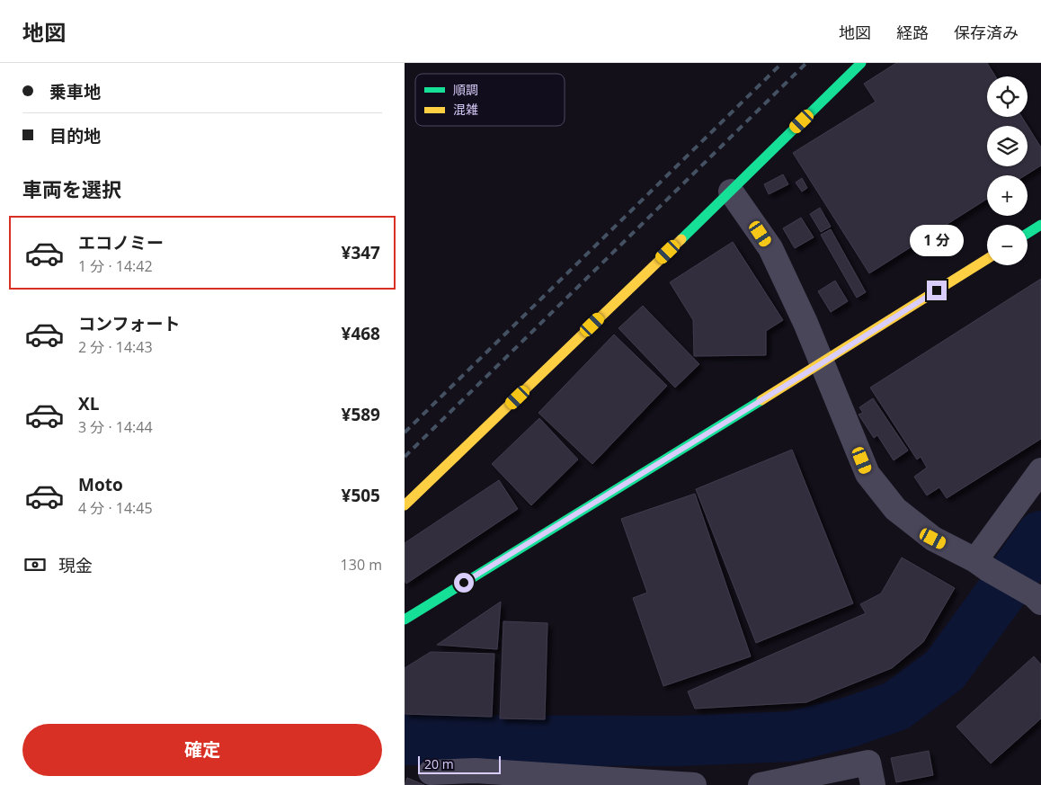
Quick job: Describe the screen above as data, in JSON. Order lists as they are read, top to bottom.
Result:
{
  "legend": ["順調", "混雑"],
  "scale_bar": "20 m",
  "page": {
    "header": "地図",
    "nav": ["地図", "経路", "保存済み"],
    "banner": ["乗車地", "目的地"],
    "map_buttons": ["+", "−"],
    "heading": "車両を選択",
    "list": [
      {
        "name": "エコノミー",
        "note": "1 分 · 14:42",
        "value": "¥347"
      },
      {
        "name": "コンフォート",
        "note": "2 分 · 14:43",
        "value": "¥468"
      },
      {
        "name": "XL",
        "note": "3 分 · 14:44",
        "value": "¥589"
      },
      {
        "name": "Moto",
        "note": "4 分 · 14:45",
        "value": "¥505"
      }
    ],
    "bubble": "1 分",
    "pay": ["現金", "130 m"],
    "buttons": "確定",
    "scale": "20 m"
  }
}
